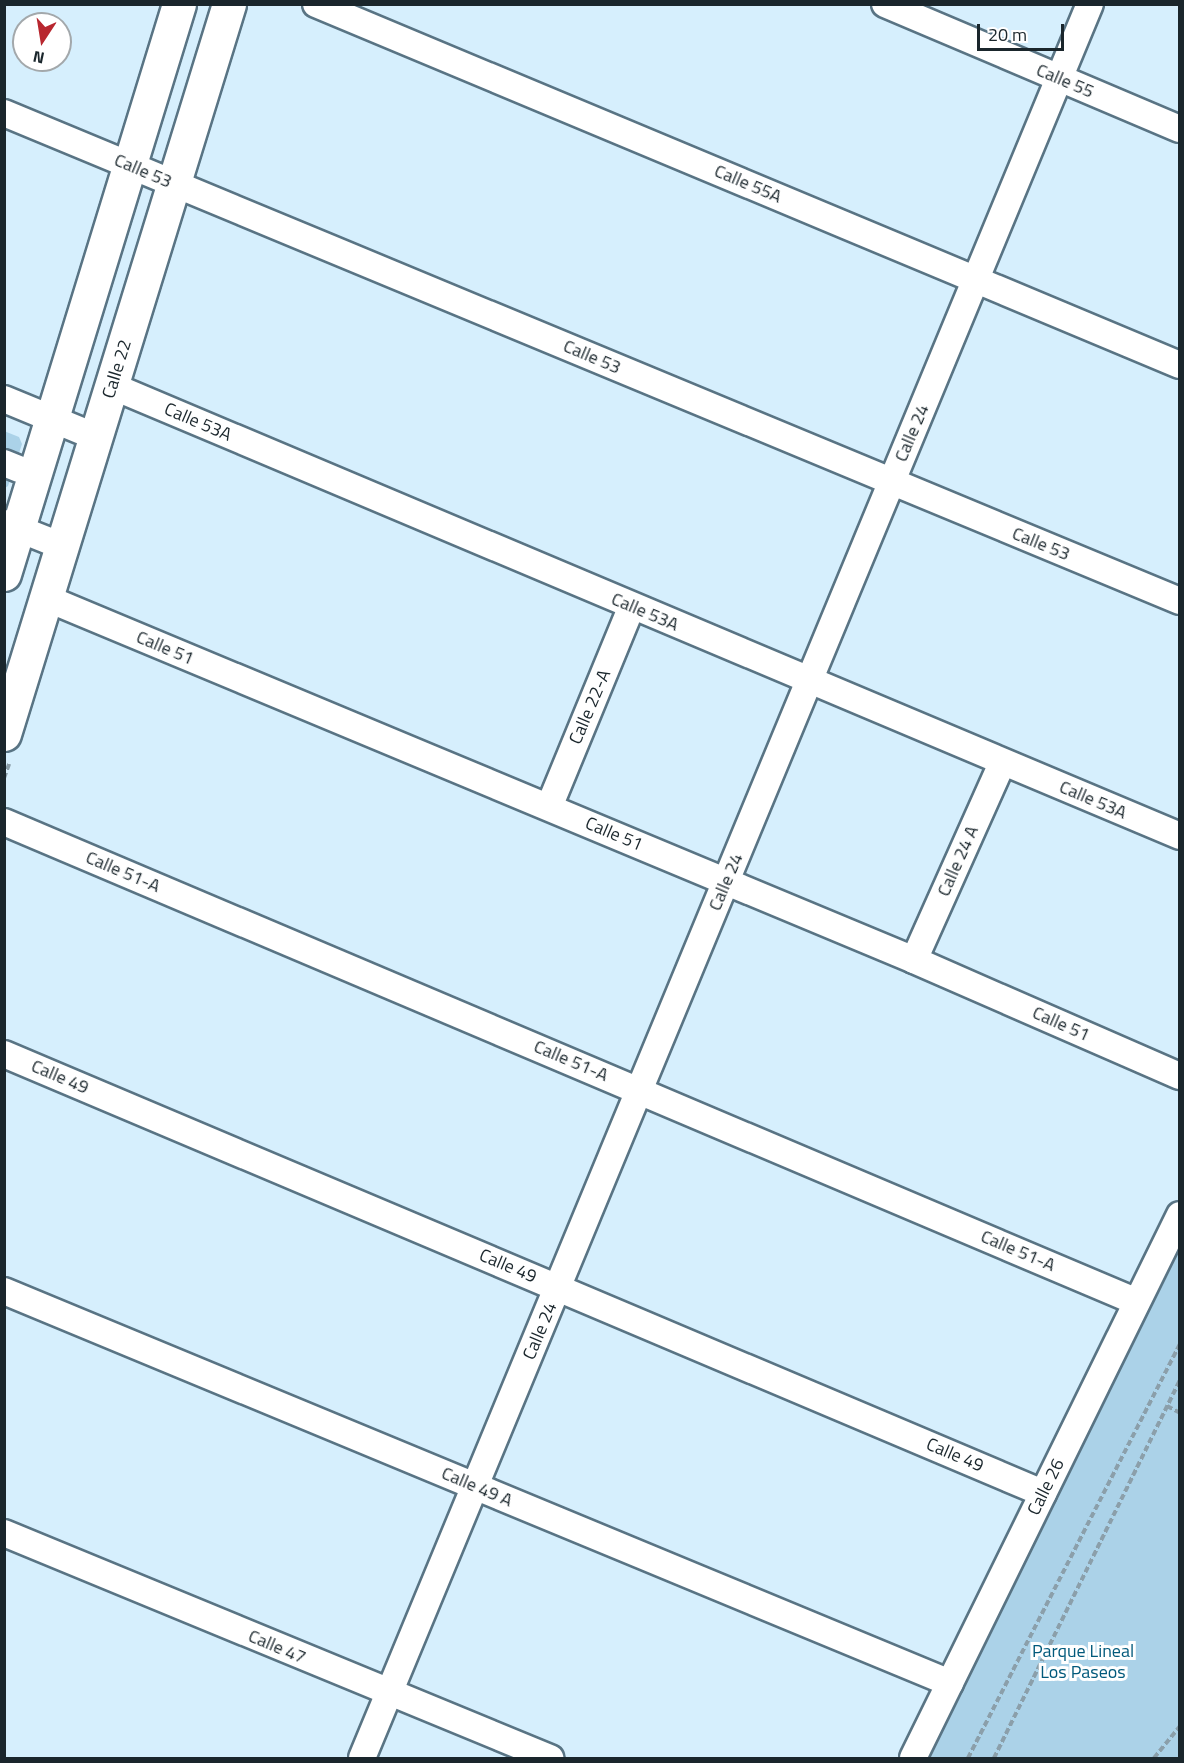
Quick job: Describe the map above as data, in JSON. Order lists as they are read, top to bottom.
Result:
{
  "streets": {
    "street": [
      "Calle 55",
      "Calle 53",
      "Calle 55A",
      "Calle 22",
      "Calle 53A",
      "Calle 24",
      "Calle 51",
      "Calle 22-A",
      "Calle 24 A",
      "Calle 51-A",
      "Calle 49",
      "Calle 49 A",
      "Calle 26",
      "Calle 47"
    ]
  },
  "crossings": [
    ["Calle 55", "Calle 24"],
    ["Calle 53", "Calle 22"],
    ["Calle 53", "Calle 24"],
    ["Calle 55A", "Calle 24"],
    ["Calle 22", "Calle 53A"],
    ["Calle 22", "Calle 51"],
    ["Calle 53A", "Calle 24"],
    ["Calle 53A", "Calle 22-A"],
    ["Calle 53A", "Calle 24 A"],
    ["Calle 24", "Calle 51"],
    ["Calle 24", "Calle 51-A"],
    ["Calle 24", "Calle 49"],
    ["Calle 24", "Calle 49 A"],
    ["Calle 24", "Calle 47"],
    ["Calle 51", "Calle 22-A"],
    ["Calle 51", "Calle 24 A"],
    ["Calle 51-A", "Calle 26"],
    ["Calle 49", "Calle 26"],
    ["Calle 49 A", "Calle 26"]
  ],
  "parks": ["Parque Lineal Los Paseos"],
  "scale_bar": "20 m",
  "north": "bottom"
}
